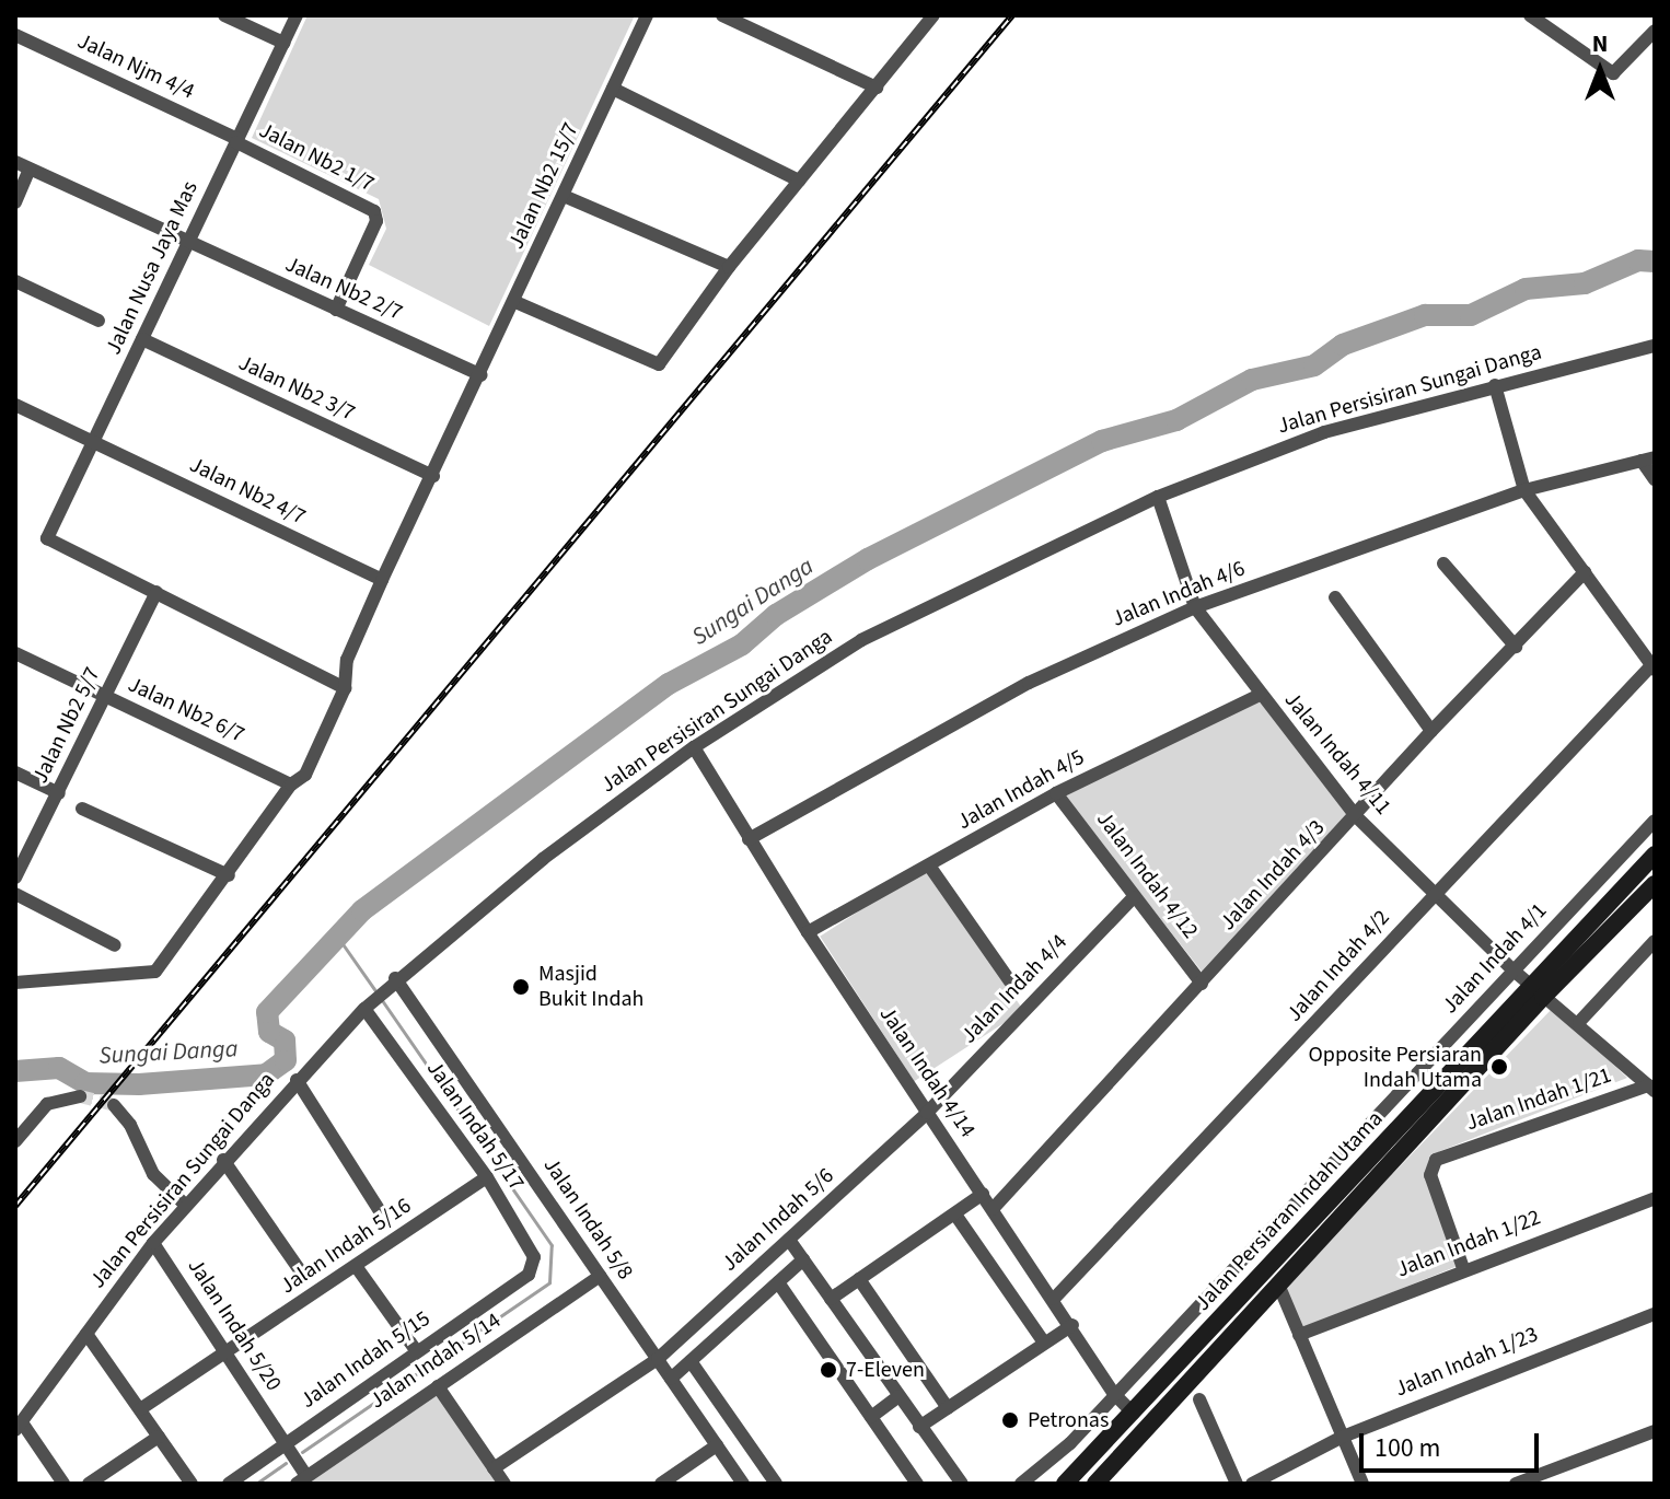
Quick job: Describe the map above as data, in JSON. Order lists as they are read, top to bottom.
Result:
{
  "streets": {
    "main road": ["Jalan Persiaran Indah Utama"],
    "street": [
      "Jalan Njm 4/4",
      "Jalan Nb2 1/7",
      "Jalan Nb2 15/7",
      "Jalan Nusa Jaya Mas",
      "Jalan Nb2 2/7",
      "Jalan Nb2 3/7",
      "Jalan Persisiran Sungai Danga",
      "Jalan Nb2 4/7",
      "Jalan Indah 4/6",
      "Jalan Nb2 6/7",
      "Jalan Nb2 5/7",
      "Jalan Indah 4/11",
      "Jalan Indah 4/5",
      "Jalan Indah 4/12",
      "Jalan Indah 4/3",
      "Jalan Indah 4/1",
      "Jalan Indah 4/2",
      "Jalan Indah 4/4",
      "Jalan Indah 4/14",
      "Jalan Indah 1/21",
      "Jalan Indah 5/17",
      "Jalan Indah 5/8",
      "Jalan Indah 5/6",
      "Jalan Indah 1/22",
      "Jalan Indah 5/16",
      "Jalan Indah 5/20",
      "Jalan Indah 5/15",
      "Jalan Indah 5/14",
      "Jalan Indah 1/23"
    ]
  },
  "crossings": [
    ["Jalan Njm 4/4", "Jalan Nb2 1/7"],
    ["Jalan Njm 4/4", "Jalan Nusa Jaya Mas"],
    ["Jalan Nb2 1/7", "Jalan Nusa Jaya Mas"],
    ["Jalan Nb2 1/7", "Jalan Nb2 2/7"],
    ["Jalan Nb2 15/7", "Jalan Nb2 2/7"],
    ["Jalan Nb2 15/7", "Jalan Nb2 3/7"],
    ["Jalan Nb2 15/7", "Jalan Nb2 4/7"],
    ["Jalan Nb2 15/7", "Jalan Nb2 6/7"],
    ["Jalan Nusa Jaya Mas", "Jalan Nb2 2/7"],
    ["Jalan Nusa Jaya Mas", "Jalan Nb2 3/7"],
    ["Jalan Nusa Jaya Mas", "Jalan Nb2 4/7"],
    ["Jalan Nusa Jaya Mas", "Jalan Nb2 5/7"],
    ["Jalan Persisiran Sungai Danga", "Jalan Indah 4/11"],
    ["Jalan Persisiran Sungai Danga", "Jalan Indah 4/14"],
    ["Jalan Persisiran Sungai Danga", "Jalan Indah 5/17"],
    ["Jalan Persisiran Sungai Danga", "Jalan Indah 5/8"],
    ["Jalan Persisiran Sungai Danga", "Jalan Indah 5/20"],
    ["Jalan Indah 4/6", "Jalan Indah 4/11"],
    ["Jalan Indah 4/6", "Jalan Indah 4/14"],
    ["Jalan Nb2 6/7", "Jalan Nb2 5/7"],
    ["Jalan Indah 4/11", "Jalan Indah 4/5"],
    ["Jalan Indah 4/11", "Jalan Indah 4/3"],
    ["Jalan Indah 4/11", "Jalan Indah 4/1"],
    ["Jalan Indah 4/11", "Jalan Indah 4/2"],
    ["Jalan Indah 4/11", "Jalan Indah 1/21"],
    ["Jalan Indah 4/11", "Jalan Persiaran Indah Utama"],
    ["Jalan Indah 4/5", "Jalan Indah 4/12"],
    ["Jalan Indah 4/5", "Jalan Indah 4/14"],
    ["Jalan Indah 4/12", "Jalan Indah 4/3"],
    ["Jalan Indah 4/12", "Jalan Indah 4/4"],
    ["Jalan Indah 4/3", "Jalan Indah 4/14"],
    ["Jalan Indah 4/1", "Jalan Indah 4/14"],
    ["Jalan Indah 4/2", "Jalan Indah 4/14"],
    ["Jalan Indah 4/4", "Jalan Indah 4/14"],
    ["Jalan Indah 4/4", "Jalan Indah 5/6"],
    ["Jalan Indah 4/14", "Jalan Persiaran Indah Utama"],
    ["Jalan Indah 4/14", "Jalan Indah 5/6"],
    ["Jalan Indah 1/21", "Jalan Indah 1/22"],
    ["Jalan Indah 5/17", "Jalan Indah 5/16"],
    ["Jalan Indah 5/17", "Jalan Indah 5/15"],
    ["Jalan Indah 5/8", "Jalan Indah 5/6"],
    ["Jalan Indah 5/8", "Jalan Indah 5/14"],
    ["Jalan Indah 5/16", "Jalan Indah 5/20"],
    ["Jalan Indah 5/20", "Jalan Indah 5/15"],
    ["Jalan Indah 5/20", "Jalan Indah 5/14"]
  ],
  "water": ["Sungai Danga"],
  "places": [
    "Masjid Bukit Indah",
    "Opposite Persiaran Indah Utama",
    "7-Eleven",
    "Petronas"
  ],
  "scale_bar": "100 m",
  "north": "top"
}
